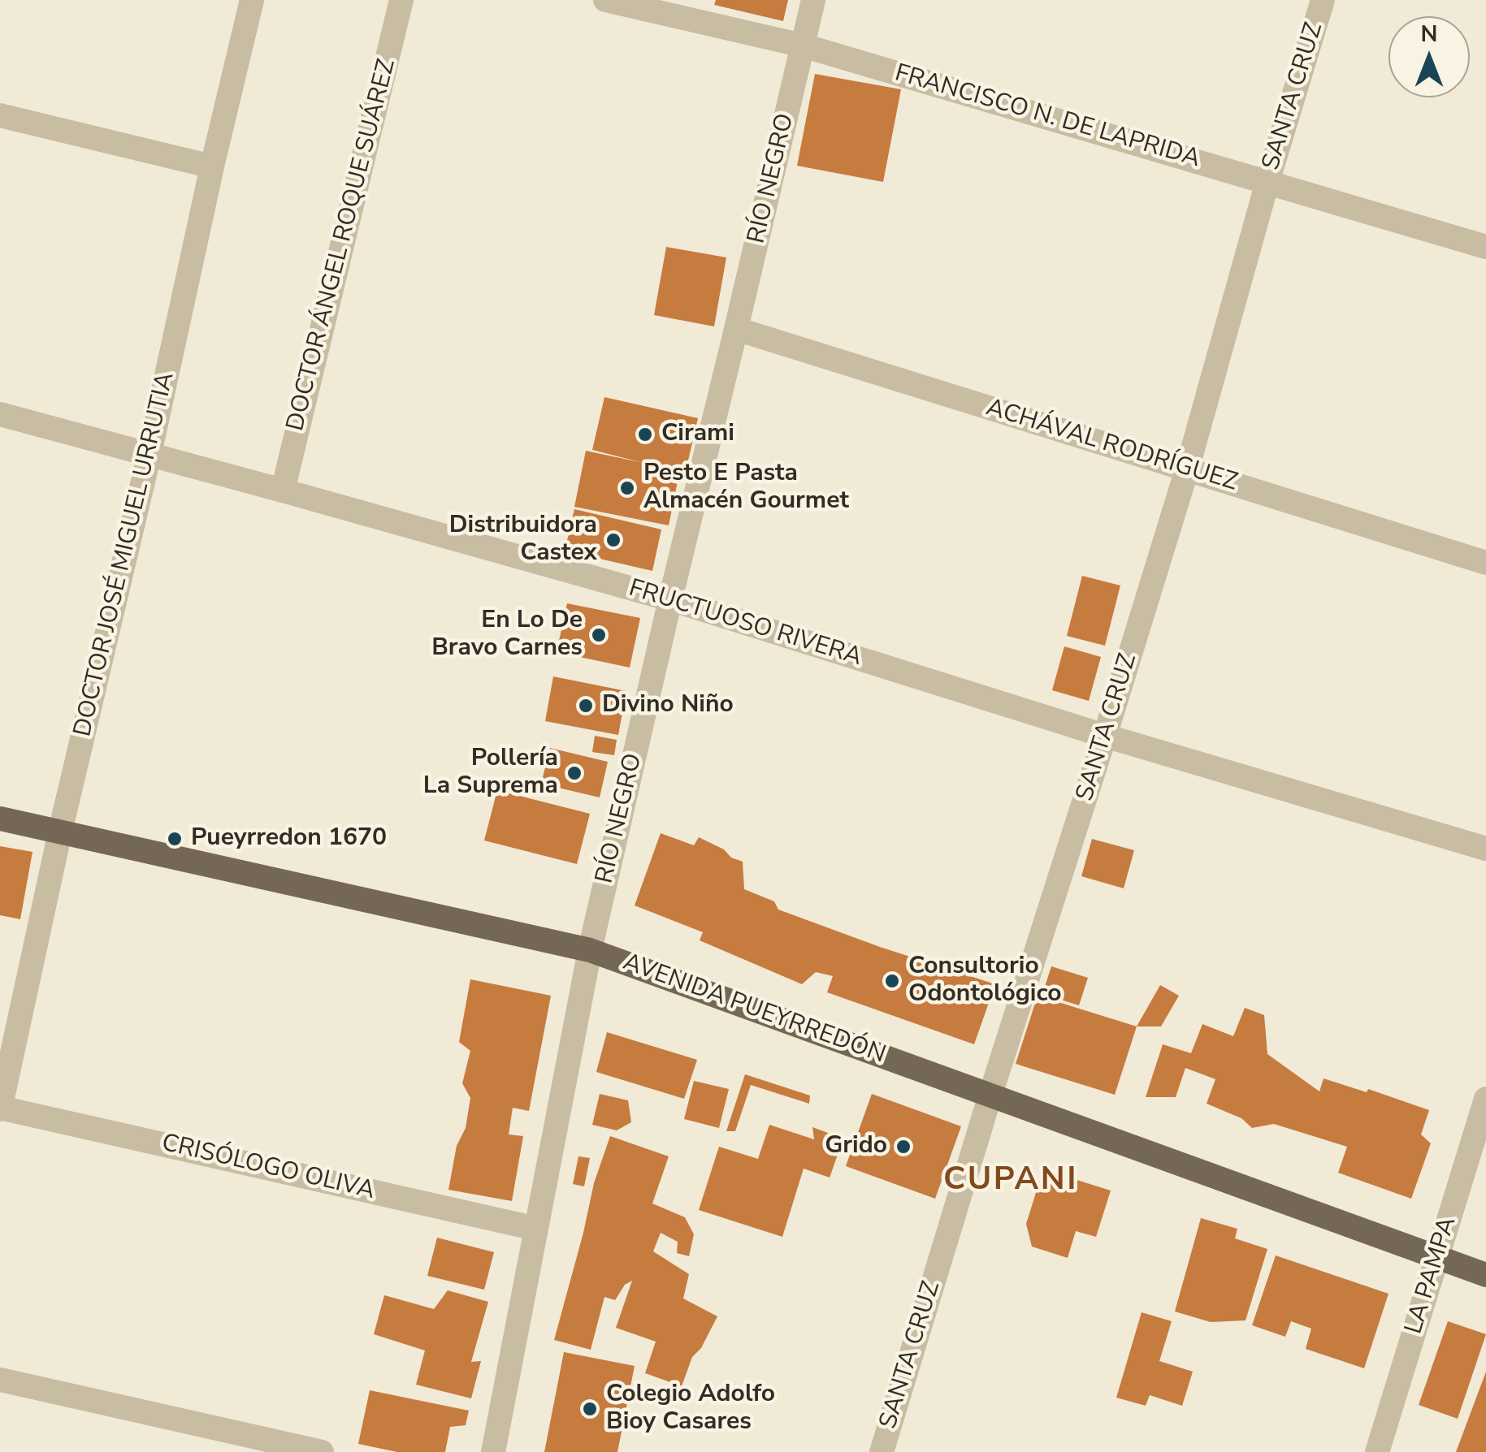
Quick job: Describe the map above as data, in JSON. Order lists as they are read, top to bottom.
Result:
{
  "streets": {
    "main road": ["AVENIDA PUEYRREDÓN"],
    "street": [
      "SANTA CRUZ",
      "FRANCISCO N. DE LAPRIDA",
      "RÍO NEGRO",
      "DOCTOR ÁNGEL ROQUE SUÁREZ",
      "ACHÁVAL RODRÍGUEZ",
      "DOCTOR JOSÉ MIGUEL URRUTIA",
      "FRUCTUOSO RIVERA",
      "CRISÓLOGO OLIVA",
      "LA PAMPA"
    ]
  },
  "crossings": [
    ["SANTA CRUZ", "FRANCISCO N. DE LAPRIDA"],
    ["SANTA CRUZ", "ACHÁVAL RODRÍGUEZ"],
    ["SANTA CRUZ", "FRUCTUOSO RIVERA"],
    ["SANTA CRUZ", "AVENIDA PUEYRREDÓN"],
    ["FRANCISCO N. DE LAPRIDA", "RÍO NEGRO"],
    ["RÍO NEGRO", "ACHÁVAL RODRÍGUEZ"],
    ["RÍO NEGRO", "FRUCTUOSO RIVERA"],
    ["RÍO NEGRO", "AVENIDA PUEYRREDÓN"],
    ["RÍO NEGRO", "CRISÓLOGO OLIVA"],
    ["DOCTOR ÁNGEL ROQUE SUÁREZ", "FRUCTUOSO RIVERA"],
    ["DOCTOR JOSÉ MIGUEL URRUTIA", "FRUCTUOSO RIVERA"],
    ["DOCTOR JOSÉ MIGUEL URRUTIA", "AVENIDA PUEYRREDÓN"],
    ["DOCTOR JOSÉ MIGUEL URRUTIA", "CRISÓLOGO OLIVA"],
    ["AVENIDA PUEYRREDÓN", "LA PAMPA"]
  ],
  "districts": ["CUPANI"],
  "places": [
    "Cirami",
    "Pesto E Pasta Almacén Gourmet",
    "Distribuidora Castex",
    "En Lo De Bravo Carnes",
    "Divino Niño",
    "Pollería La Suprema",
    "Pueyrredon 1670",
    "Consultorio Odontológico",
    "Grido",
    "Colegio Adolfo Bioy Casares"
  ],
  "north": "top"
}
